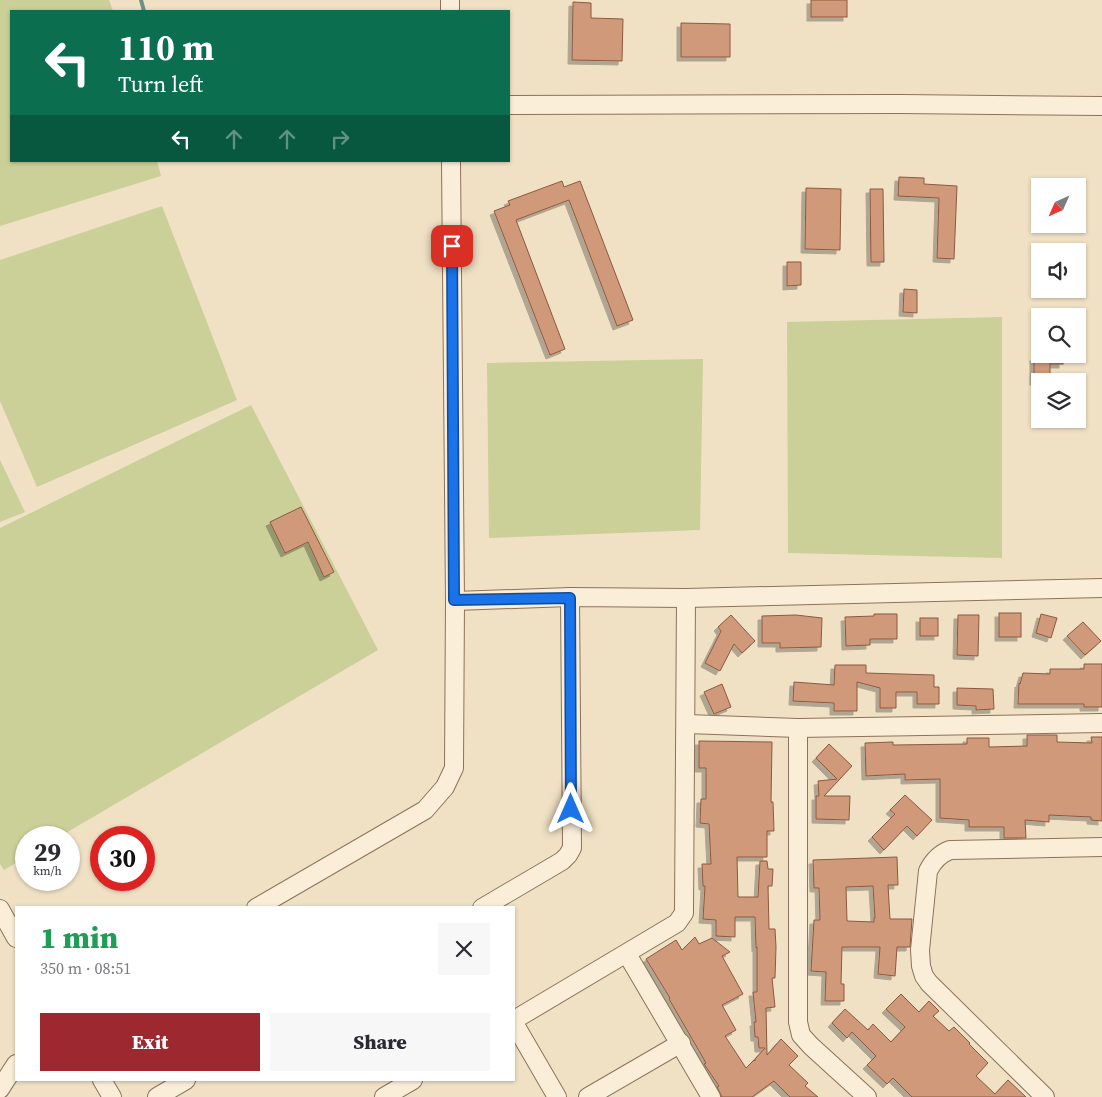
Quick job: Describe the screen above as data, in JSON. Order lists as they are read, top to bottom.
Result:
{
  "north": "bottom left",
  "page": {
    "turn": ["110 m", "Turn left"],
    "speed": "29 km/h",
    "limit": "30",
    "heading": ["1 min", "350 m · 08:51"],
    "buttons": ["Exit", "Share"]
  }
}
